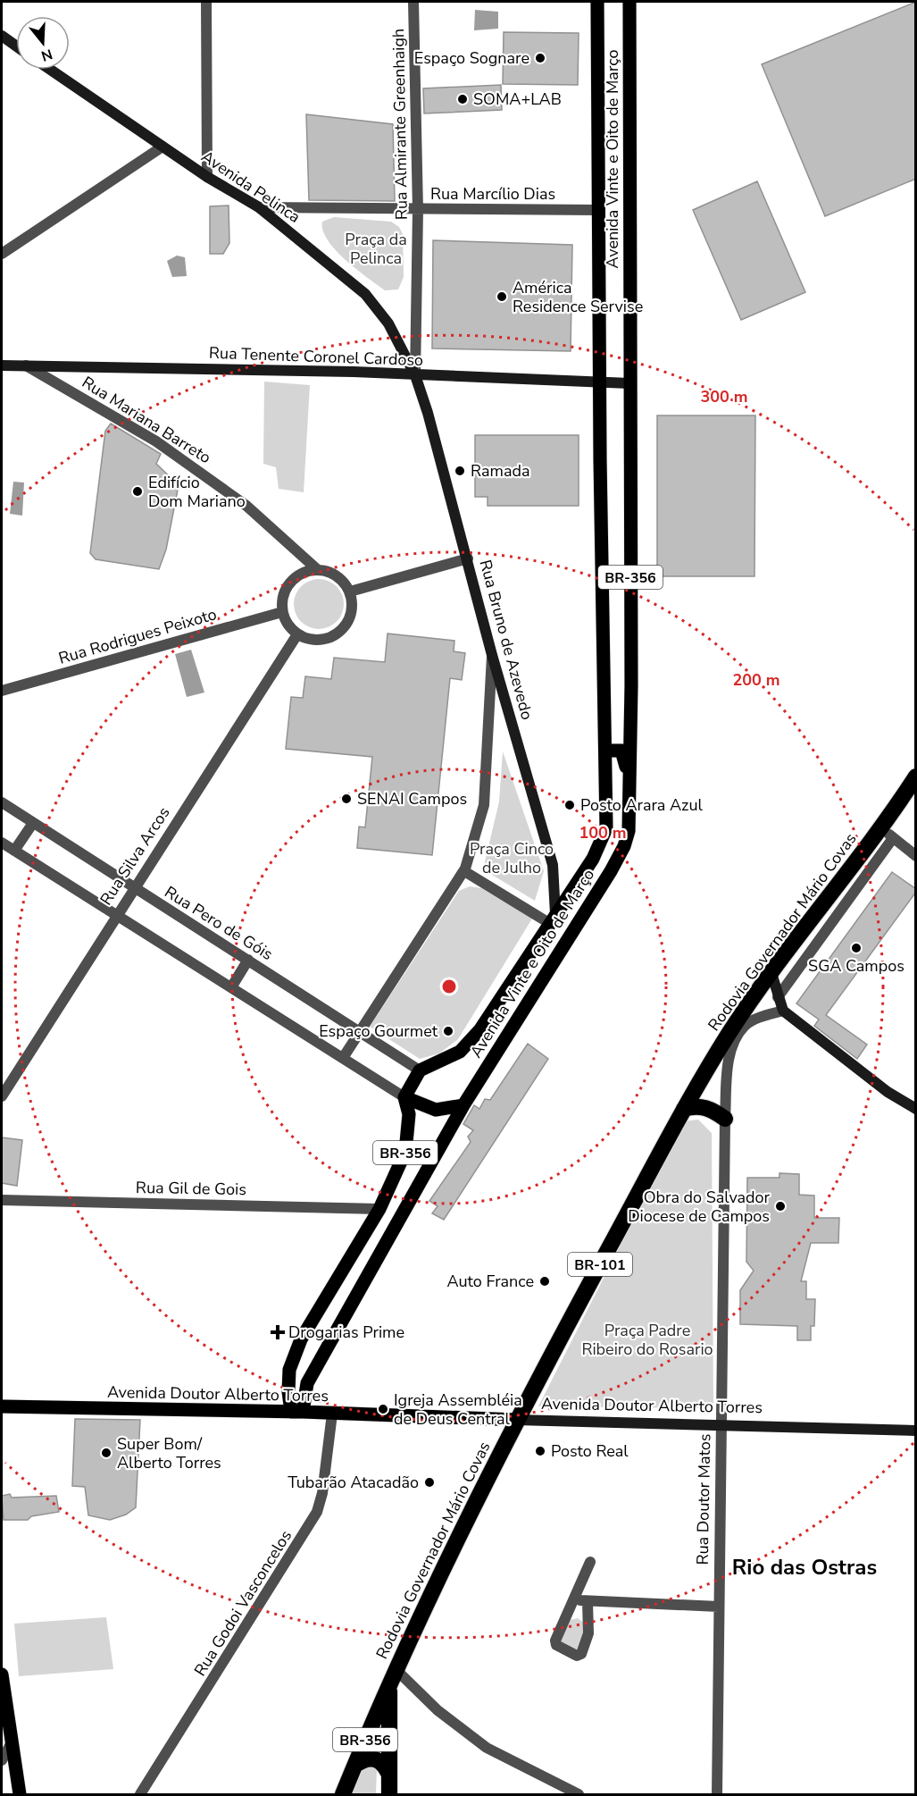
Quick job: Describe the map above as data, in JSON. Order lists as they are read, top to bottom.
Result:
{
  "streets": {
    "highway": ["BR-356", "Rodovia Governador Mário Covas", "BR-101"],
    "main road": [
      "Avenida Vinte e Oito de Março",
      "Avenida Pelinca",
      "Rua Tenente Coronel Cardoso",
      "Rua Bruno de Azevedo",
      "Avenida Doutor Alberto Torres"
    ],
    "street": [
      "Rua Almirante Greenhaigh",
      "Rua Marcílio Dias",
      "Rua Mariana Barreto",
      "Rua Rodrigues Peixoto",
      "Rua Silva Arcos",
      "Rua Pero de Góis",
      "Rua Gil de Gois",
      "Rua Doutor Matos",
      "Rua Godoi Vasconcelos"
    ]
  },
  "crossings": [
    ["Rua Almirante Greenhaigh", "Avenida Pelinca"],
    ["Rua Almirante Greenhaigh", "Rua Marcílio Dias"],
    ["Rua Almirante Greenhaigh", "Rua Tenente Coronel Cardoso"],
    ["Rua Almirante Greenhaigh", "Rua Bruno de Azevedo"],
    ["Avenida Vinte e Oito de Março", "Rua Marcílio Dias"],
    ["Avenida Vinte e Oito de Março", "Rua Tenente Coronel Cardoso"],
    ["Avenida Vinte e Oito de Março", "BR-356"],
    ["Avenida Vinte e Oito de Março", "Rua Bruno de Azevedo"],
    ["Avenida Vinte e Oito de Março", "Rua Pero de Góis"],
    ["Avenida Pelinca", "Rua Marcílio Dias"],
    ["Avenida Pelinca", "Rua Tenente Coronel Cardoso"],
    ["Avenida Pelinca", "Rua Bruno de Azevedo"],
    ["Rua Tenente Coronel Cardoso", "Rua Mariana Barreto"],
    ["Rua Tenente Coronel Cardoso", "Rua Bruno de Azevedo"],
    ["Rua Mariana Barreto", "Rua Rodrigues Peixoto"],
    ["Rua Mariana Barreto", "Rua Silva Arcos"],
    ["BR-356", "Rua Gil de Gois"],
    ["BR-356", "Avenida Doutor Alberto Torres"],
    ["Rua Rodrigues Peixoto", "Rua Silva Arcos"],
    ["Rua Silva Arcos", "Rua Pero de Góis"],
    ["Rodovia Governador Mário Covas", "Avenida Doutor Alberto Torres"],
    ["Avenida Doutor Alberto Torres", "Rua Doutor Matos"],
    ["Avenida Doutor Alberto Torres", "Rua Godoi Vasconcelos"]
  ],
  "districts": ["Rio das Ostras"],
  "parks": ["Praça da Pelinca", "Praça Cinco de Julho", "Praça Padre Ribeiro do Rosario"],
  "places": {
    "other": [
      "Espaço Sognare",
      "SOMA+LAB",
      "América Residence Servise",
      "Ramada",
      "Edifício Dom Mariano",
      "SENAI Campos",
      "Posto Arara Azul",
      "SGA Campos",
      "Espaço Gourmet",
      "Obra do Salvador Diocese de Campos",
      "Auto France",
      "Igreja Assembléia de Deus Central",
      "Posto Real",
      "Super Bom/ Alberto Torres",
      "Tubarão Atacadão"
    ],
    "health": ["Drogarias Prime"]
  },
  "north": "bottom",
  "rings": ["300 m", "200 m", "100 m"]
}
